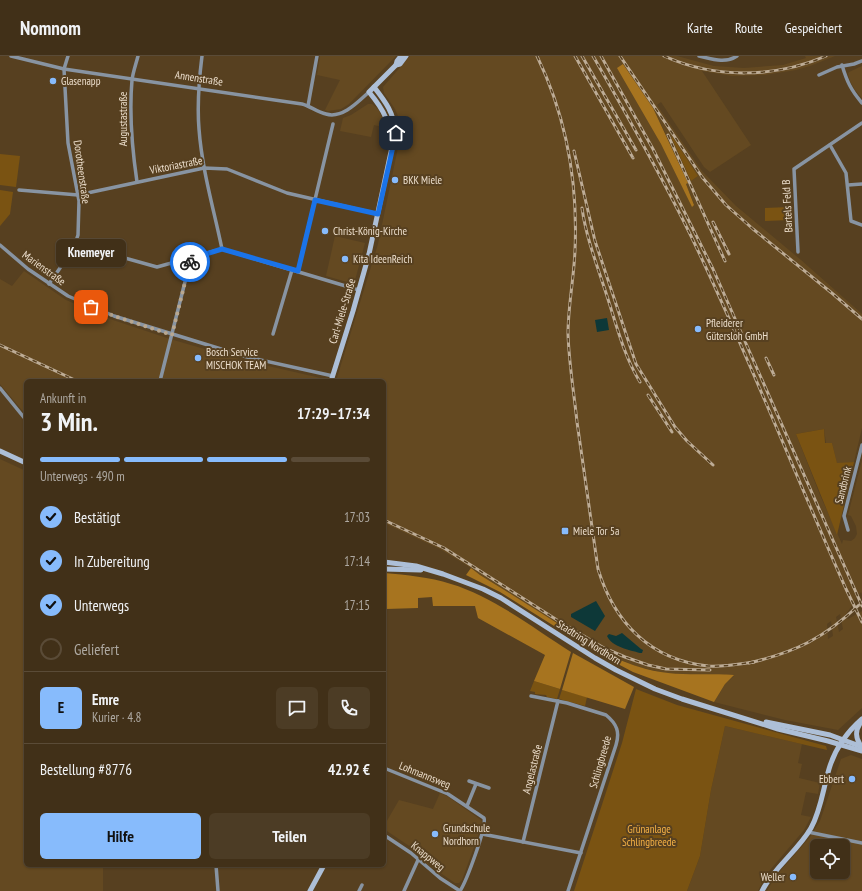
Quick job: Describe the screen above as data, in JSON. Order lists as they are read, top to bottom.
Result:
{
  "streets": {
    "street": [
      "Annenstraße",
      "Augustastraße",
      "Viktoriastraße",
      "Dorotheenstraße",
      "Bartels Feld B",
      "Marienstraße",
      "Carl-Miele-Straße",
      "Sandbrink",
      "Stadtring Nordhorn",
      "Schlingbreede",
      "Angelastraße",
      "Lohmannsweg",
      "Knappweg"
    ]
  },
  "crossings": [
    ["Annenstraße", "Augustastraße"],
    ["Annenstraße", "Dorotheenstraße"],
    ["Annenstraße", "Carl-Miele-Straße"],
    ["Augustastraße", "Viktoriastraße"],
    ["Viktoriastraße", "Dorotheenstraße"],
    ["Viktoriastraße", "Carl-Miele-Straße"],
    ["Dorotheenstraße", "Marienstraße"],
    ["Marienstraße", "Carl-Miele-Straße"],
    ["Schlingbreede", "Angelastraße"],
    ["Lohmannsweg", "Knappweg"]
  ],
  "parks": ["Grünanlage Schlingbreede"],
  "places": {
    "other": [
      "Glasenapp",
      "BKK Miele",
      "Christ-König-Kirche",
      "Kita IdeenReich",
      "Knemeyer",
      "Pfleiderer Gütersloh GmbH",
      "Bosch Service MISCHOK TEAM",
      "Ebbert",
      "Grundschule Nordhorn",
      "Weller"
    ],
    "transit": ["Miele Tor 5a"]
  },
  "page": {
    "header": "Nomnom",
    "nav": ["Karte", "Route", "Gespeichert"],
    "bubble": "Knemeyer",
    "heading": ["3 Min.", "Ankunft in", "17:29–17:34"],
    "panel": [
      "Emre",
      "Kurier · 4.8",
      "Bestellung #8776",
      "42.92 €"
    ],
    "bar": "Unterwegs · 490 m",
    "list": [
      ["Bestätigt", "17:03"],
      ["In Zubereitung", "17:14"],
      ["Unterwegs", "17:15"],
      "Geliefert"
    ],
    "round": "E",
    "buttons": ["Hilfe", "Teilen"]
  }
}
